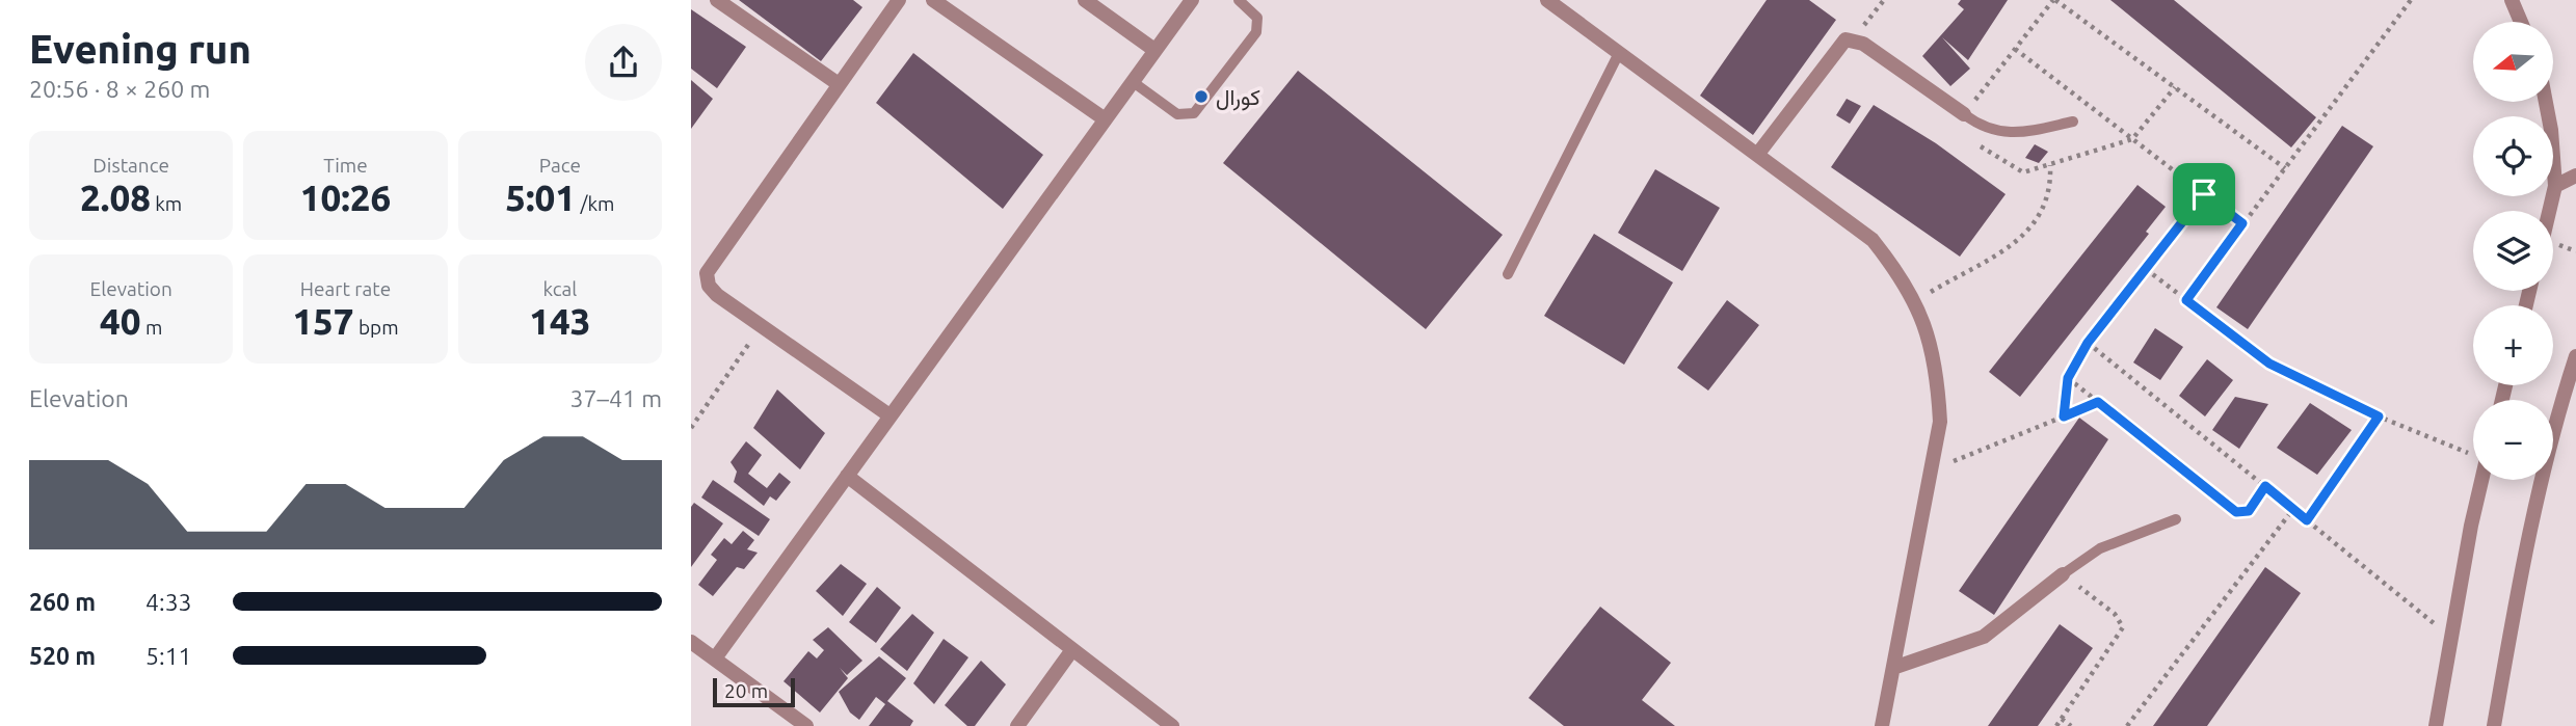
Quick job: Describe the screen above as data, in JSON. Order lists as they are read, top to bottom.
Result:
{
  "places": ["كورال"],
  "scale_bar": "20 m",
  "north": "left",
  "page": {
    "heading": ["Evening run", "20:56 · 8 × 260 m"],
    "map_buttons": ["+", "−"],
    "stats": [
      ["Distance", "2.08 km"],
      ["Time", "10:26"],
      ["Pace", "5:01 /km"],
      ["Elevation", "40 m"],
      ["Heart rate", "157 bpm"],
      ["kcal", "143"]
    ],
    "chart": ["Elevation", "37–41 m"],
    "list": [
      {
        "name": "260 m",
        "note": "4:33"
      },
      {
        "name": "520 m",
        "note": "5:11"
      }
    ],
    "scale": "20 m"
  }
}
